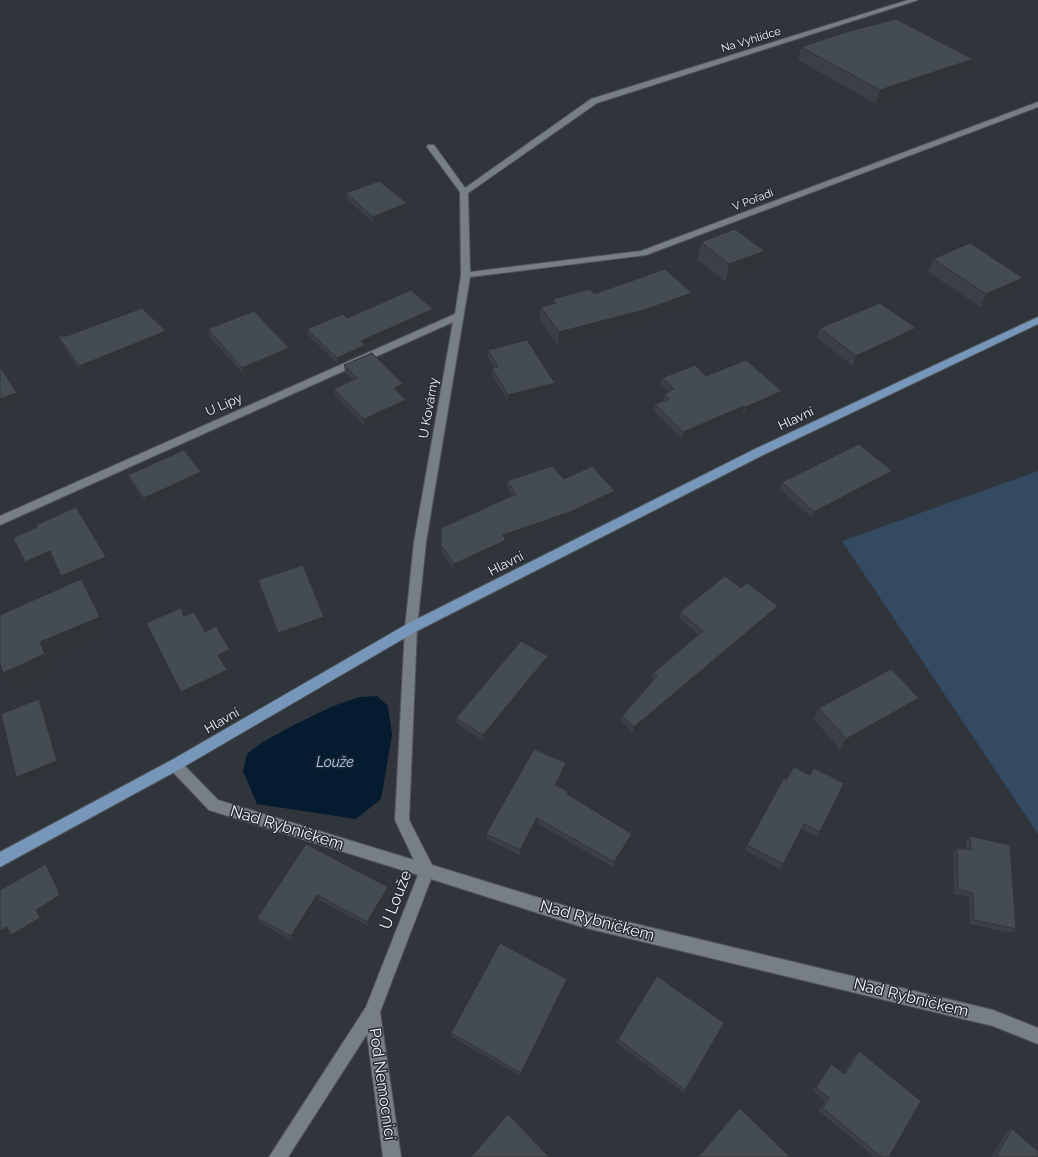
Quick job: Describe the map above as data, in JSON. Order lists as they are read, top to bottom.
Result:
{
  "streets": {
    "main road": ["Hlavní"],
    "street": [
      "Na Vyhlídce",
      "V Pořadí",
      "U Lípy",
      "U Kovárny",
      "Nad Rybníčkem",
      "U Louže",
      "Pod Nemocnicí"
    ]
  },
  "crossings": [
    ["Na Vyhlídce", "U Kovárny"],
    ["V Pořadí", "U Kovárny"],
    ["U Lípy", "U Kovárny"],
    ["U Kovárny", "Hlavní"],
    ["U Kovárny", "U Louže"],
    ["Hlavní", "Nad Rybníčkem"],
    ["Hlavní", "U Louže"],
    ["Nad Rybníčkem", "U Louže"],
    ["U Louže", "Pod Nemocnicí"]
  ],
  "water": ["Louže"]
}
